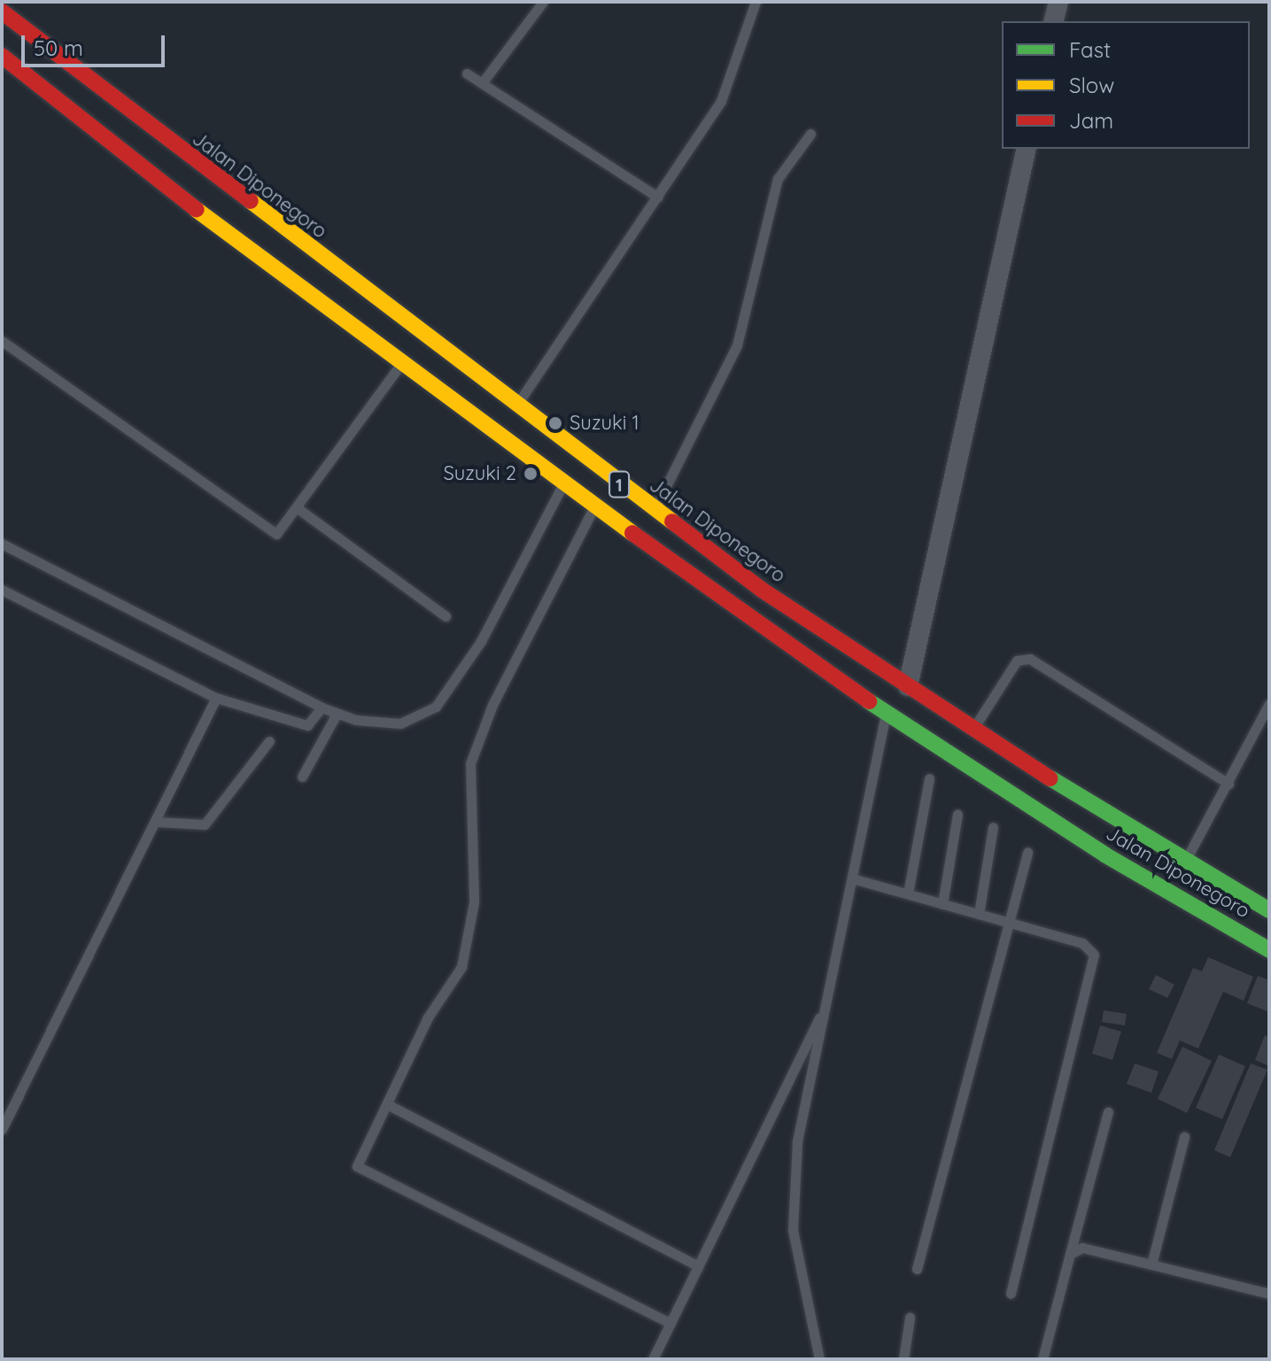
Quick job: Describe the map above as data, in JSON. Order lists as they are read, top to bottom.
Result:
{
  "streets": {
    "highway": ["Jalan Diponegoro", "1"]
  },
  "places": ["Suzuki 1", "Suzuki 2"],
  "legend": ["Fast", "Slow", "Jam"],
  "scale_bar": "50 m"
}
